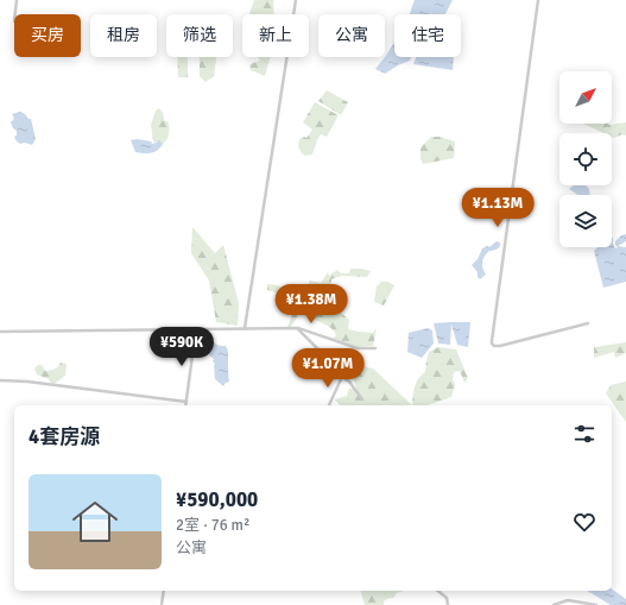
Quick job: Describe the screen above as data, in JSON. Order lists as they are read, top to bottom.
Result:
{
  "north": "top right",
  "page": {
    "chip": [
      "买房",
      "租房",
      "筛选",
      "新上",
      "公寓",
      "住宅"
    ],
    "price": [
      "¥1.13M",
      "¥1.38M",
      "¥590K",
      "¥1.07M"
    ],
    "heading": "4套房源",
    "list": [
      {
        "name": "¥590,000",
        "note": "2室 · 76 m² · 公寓"
      }
    ]
  }
}
